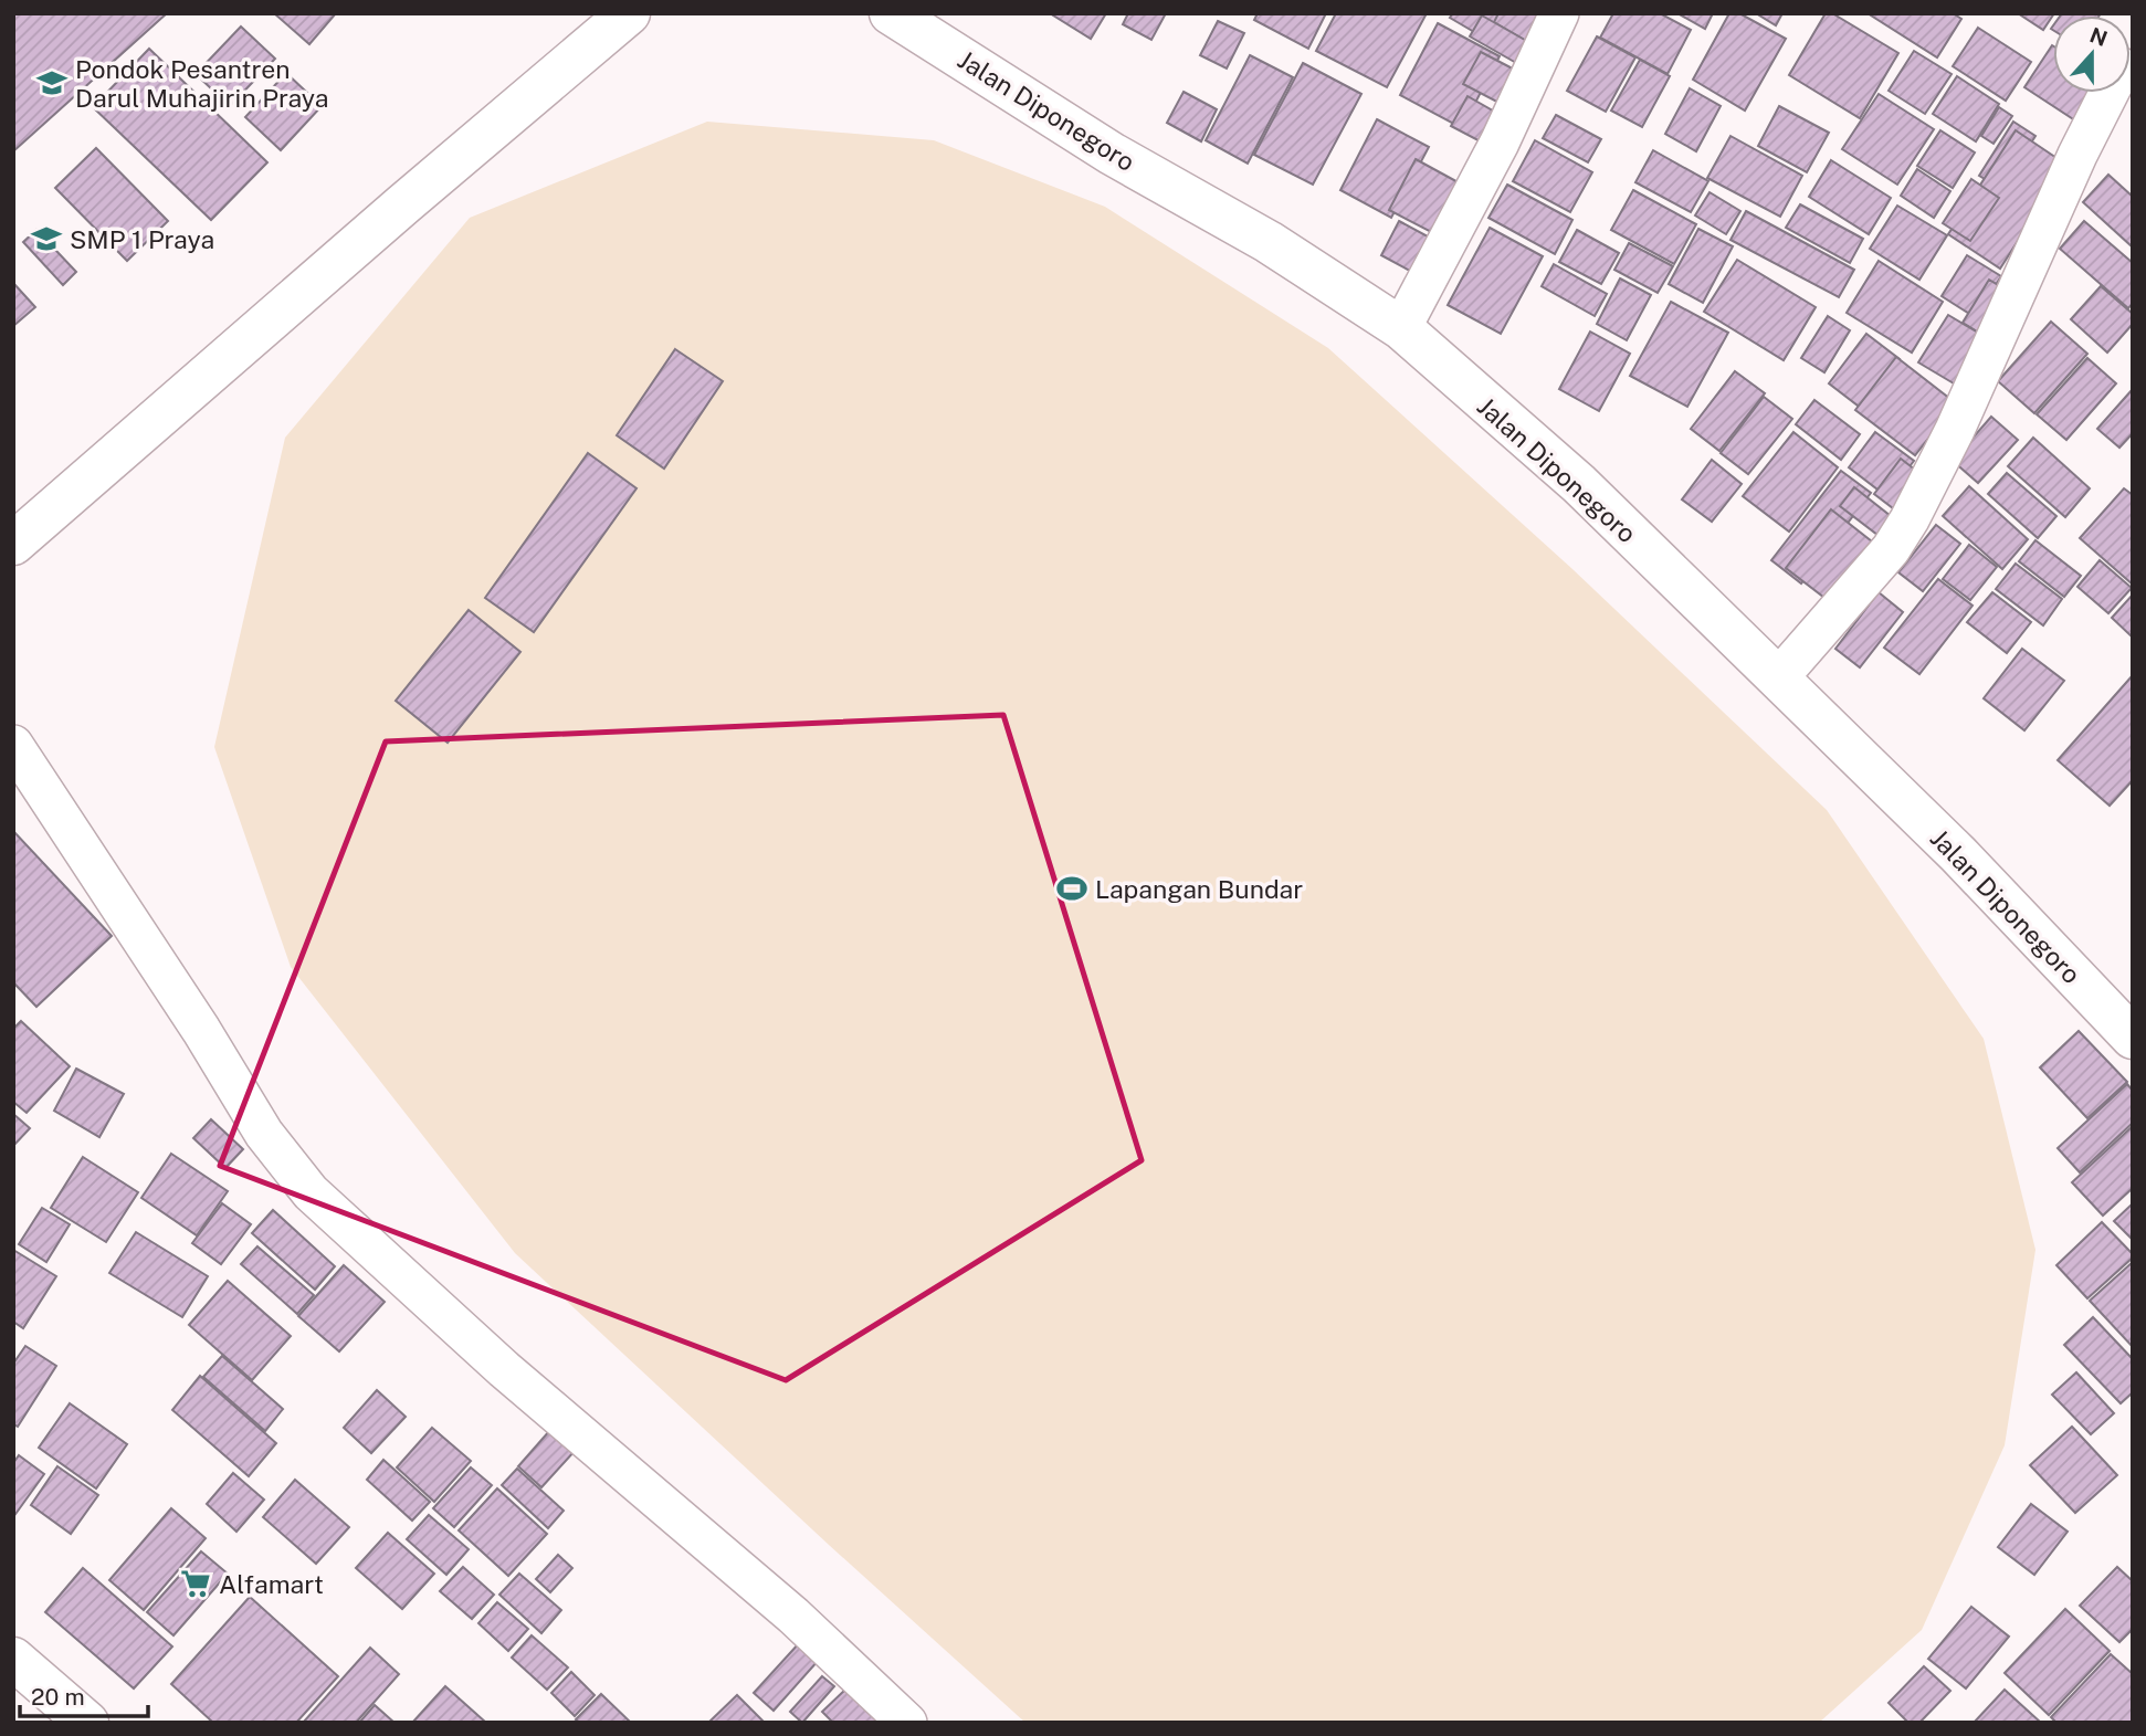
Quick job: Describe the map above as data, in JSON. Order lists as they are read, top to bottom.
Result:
{
  "streets": {
    "main road": ["Jalan Diponegoro"]
  },
  "places": {
    "school or university": ["Pondok Pesantren Darul Muhajirin Praya", "SMP 1 Praya"],
    "sports": ["Lapangan Bundar"],
    "supermarket": ["Alfamart"]
  },
  "scale_bar": "20 m",
  "north": "top"
}
